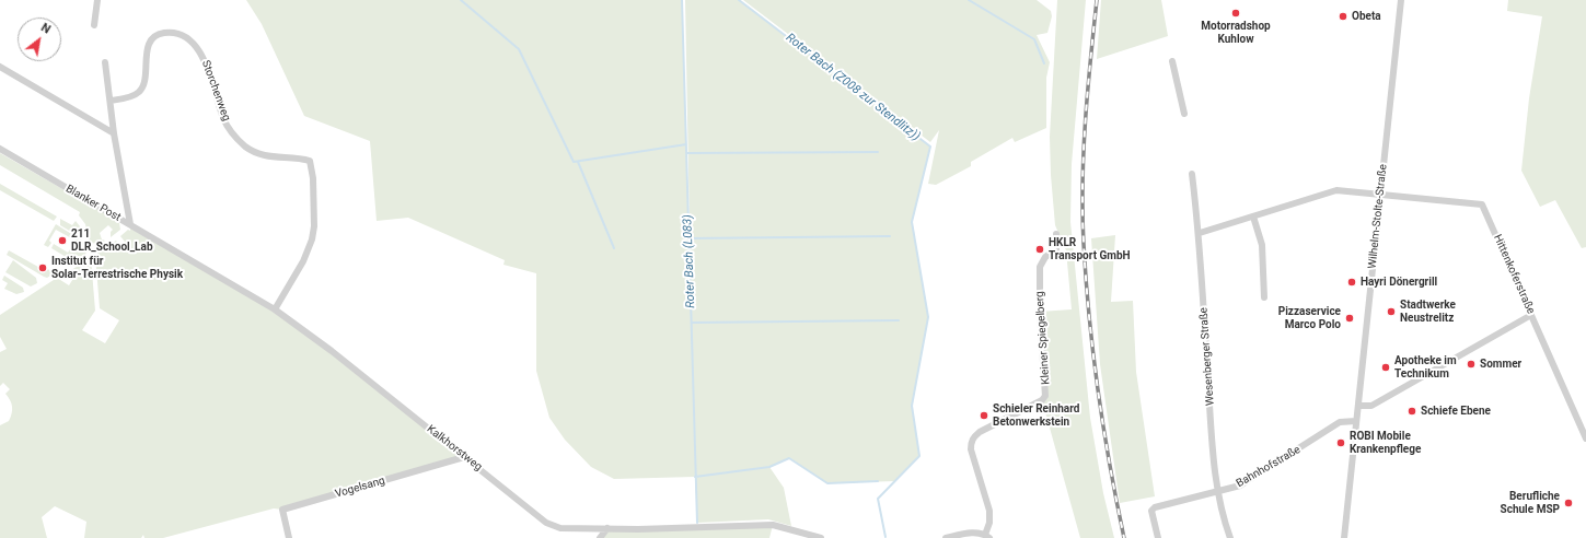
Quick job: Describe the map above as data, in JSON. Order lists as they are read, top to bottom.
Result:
{
  "streets": {
    "street": [
      "Storchenweg",
      "Blanker Post",
      "Wilhelm-Stolte-Straße",
      "Hittenkoferstraße",
      "Kleiner Spiegelberg",
      "Wesenberger Straße",
      "Kalkhorstweg",
      "Bahnhofstraße",
      "Vogelsang"
    ]
  },
  "crossings": [
    ["Storchenweg", "Blanker Post"],
    ["Storchenweg", "Kalkhorstweg"],
    ["Blanker Post", "Kalkhorstweg"],
    ["Wilhelm-Stolte-Straße", "Hittenkoferstraße"],
    ["Wilhelm-Stolte-Straße", "Bahnhofstraße"],
    ["Wesenberger Straße", "Bahnhofstraße"],
    ["Kalkhorstweg", "Vogelsang"]
  ],
  "water": ["Roter Bach (Z008 zur Stendlitz))", "Roter Bach (L083)"],
  "places": [
    "Motorradshop Kuhlow",
    "Obeta",
    "211 DLR_School_Lab",
    "HKLR Transport GmbH",
    "Institut für Solar-Terrestrische Physik",
    "Hayri Dönergrill",
    "Stadtwerke Neustrelitz",
    "Pizzaservice Marco Polo",
    "Sommer",
    "Apotheke im Technikum",
    "Schiefe Ebene",
    "Schieler Reinhard Betonwerkstein",
    "ROBI Mobile Krankenpflege",
    "Berufliche Schule MSP"
  ],
  "north": "top right"
}
